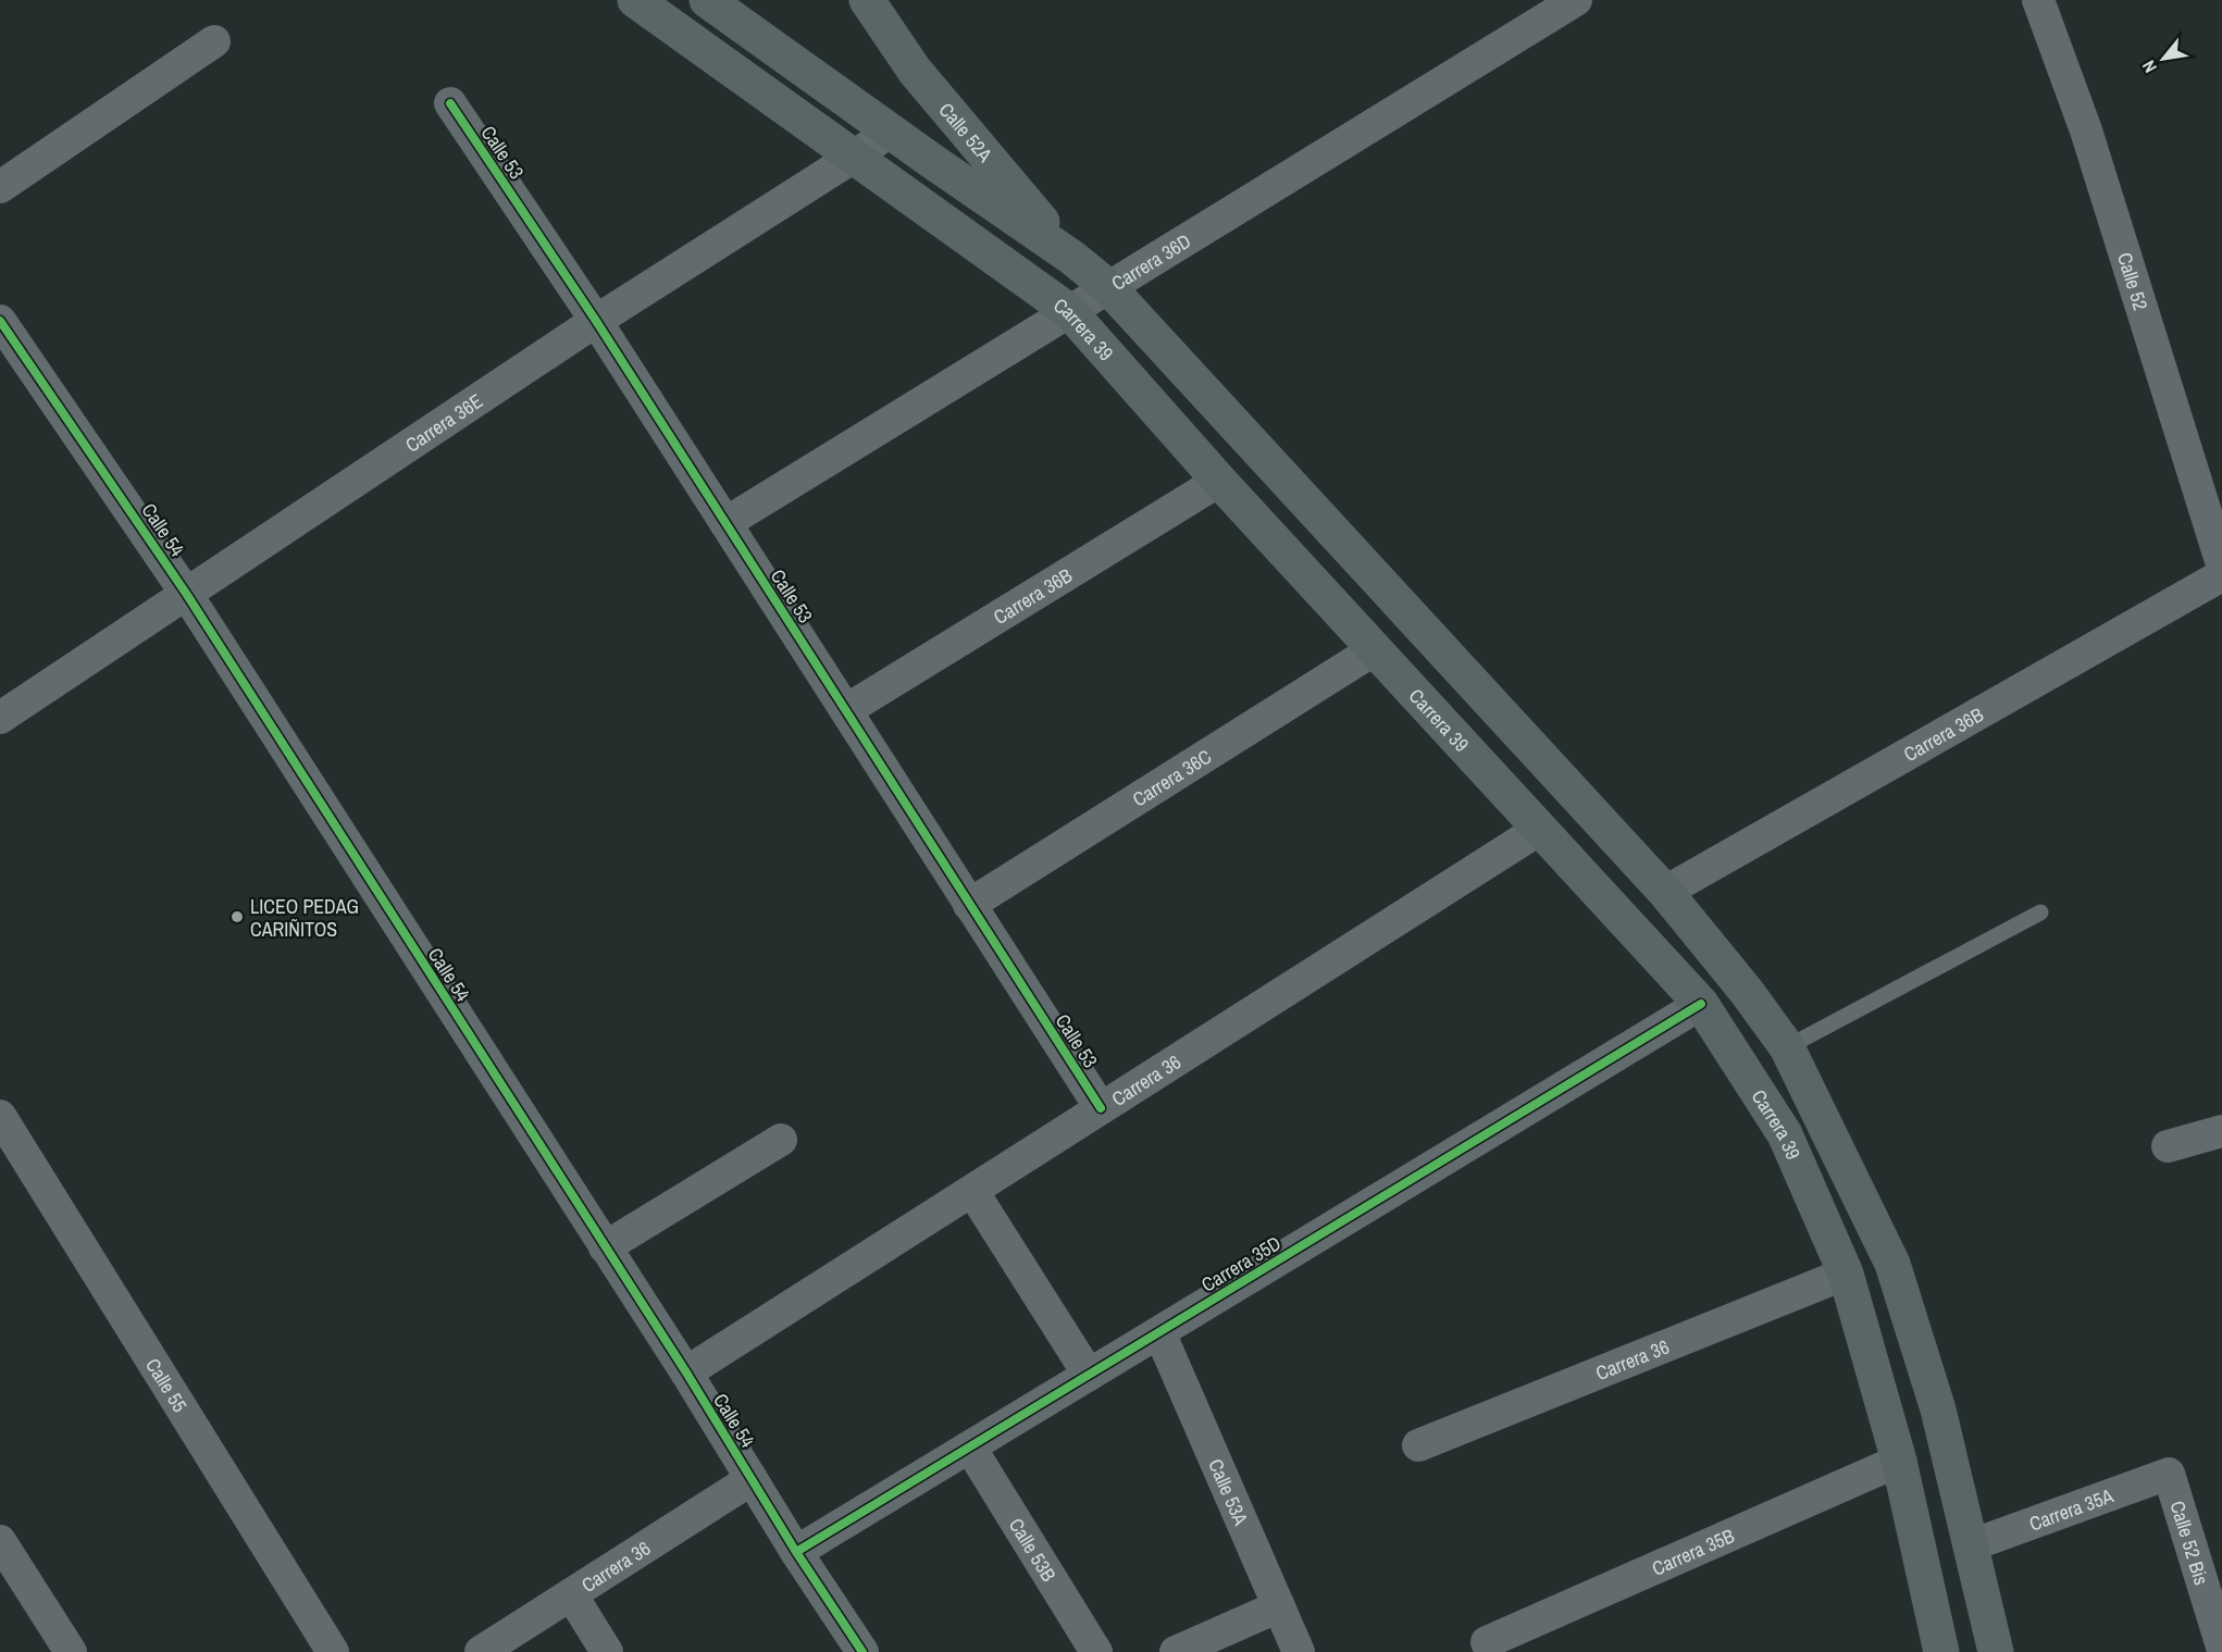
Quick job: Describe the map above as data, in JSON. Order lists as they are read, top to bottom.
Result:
{
  "streets": {
    "main road": ["Calle 52A", "Carrera 39"],
    "street": [
      "Calle 53",
      "Carrera 36D",
      "Calle 52",
      "Carrera 36E",
      "Calle 54",
      "Carrera 36B",
      "Carrera 36C",
      "Carrera 36",
      "Carrera 35D",
      "Calle 55",
      "Calle 53A",
      "Carrera 35A",
      "Calle 52 Bis",
      "Calle 53B",
      "Carrera 35B"
    ]
  },
  "crossings": [
    ["Calle 53", "Carrera 36D"],
    ["Calle 53", "Carrera 36E"],
    ["Calle 53", "Carrera 36B"],
    ["Calle 53", "Carrera 36C"],
    ["Calle 53", "Carrera 36"],
    ["Carrera 36D", "Carrera 39"],
    ["Carrera 39", "Carrera 36E"],
    ["Carrera 39", "Carrera 36B"],
    ["Carrera 39", "Carrera 36C"],
    ["Carrera 39", "Carrera 36"],
    ["Carrera 39", "Carrera 35D"],
    ["Carrera 39", "Carrera 35B"],
    ["Carrera 36E", "Calle 54"],
    ["Calle 54", "Carrera 36"],
    ["Calle 54", "Carrera 35D"],
    ["Carrera 35D", "Calle 53A"],
    ["Carrera 35D", "Calle 53B"],
    ["Carrera 35A", "Calle 52 Bis"]
  ],
  "places": ["LICEO PEDAG CARIÑITOS"],
  "north": "bottom left"
}
